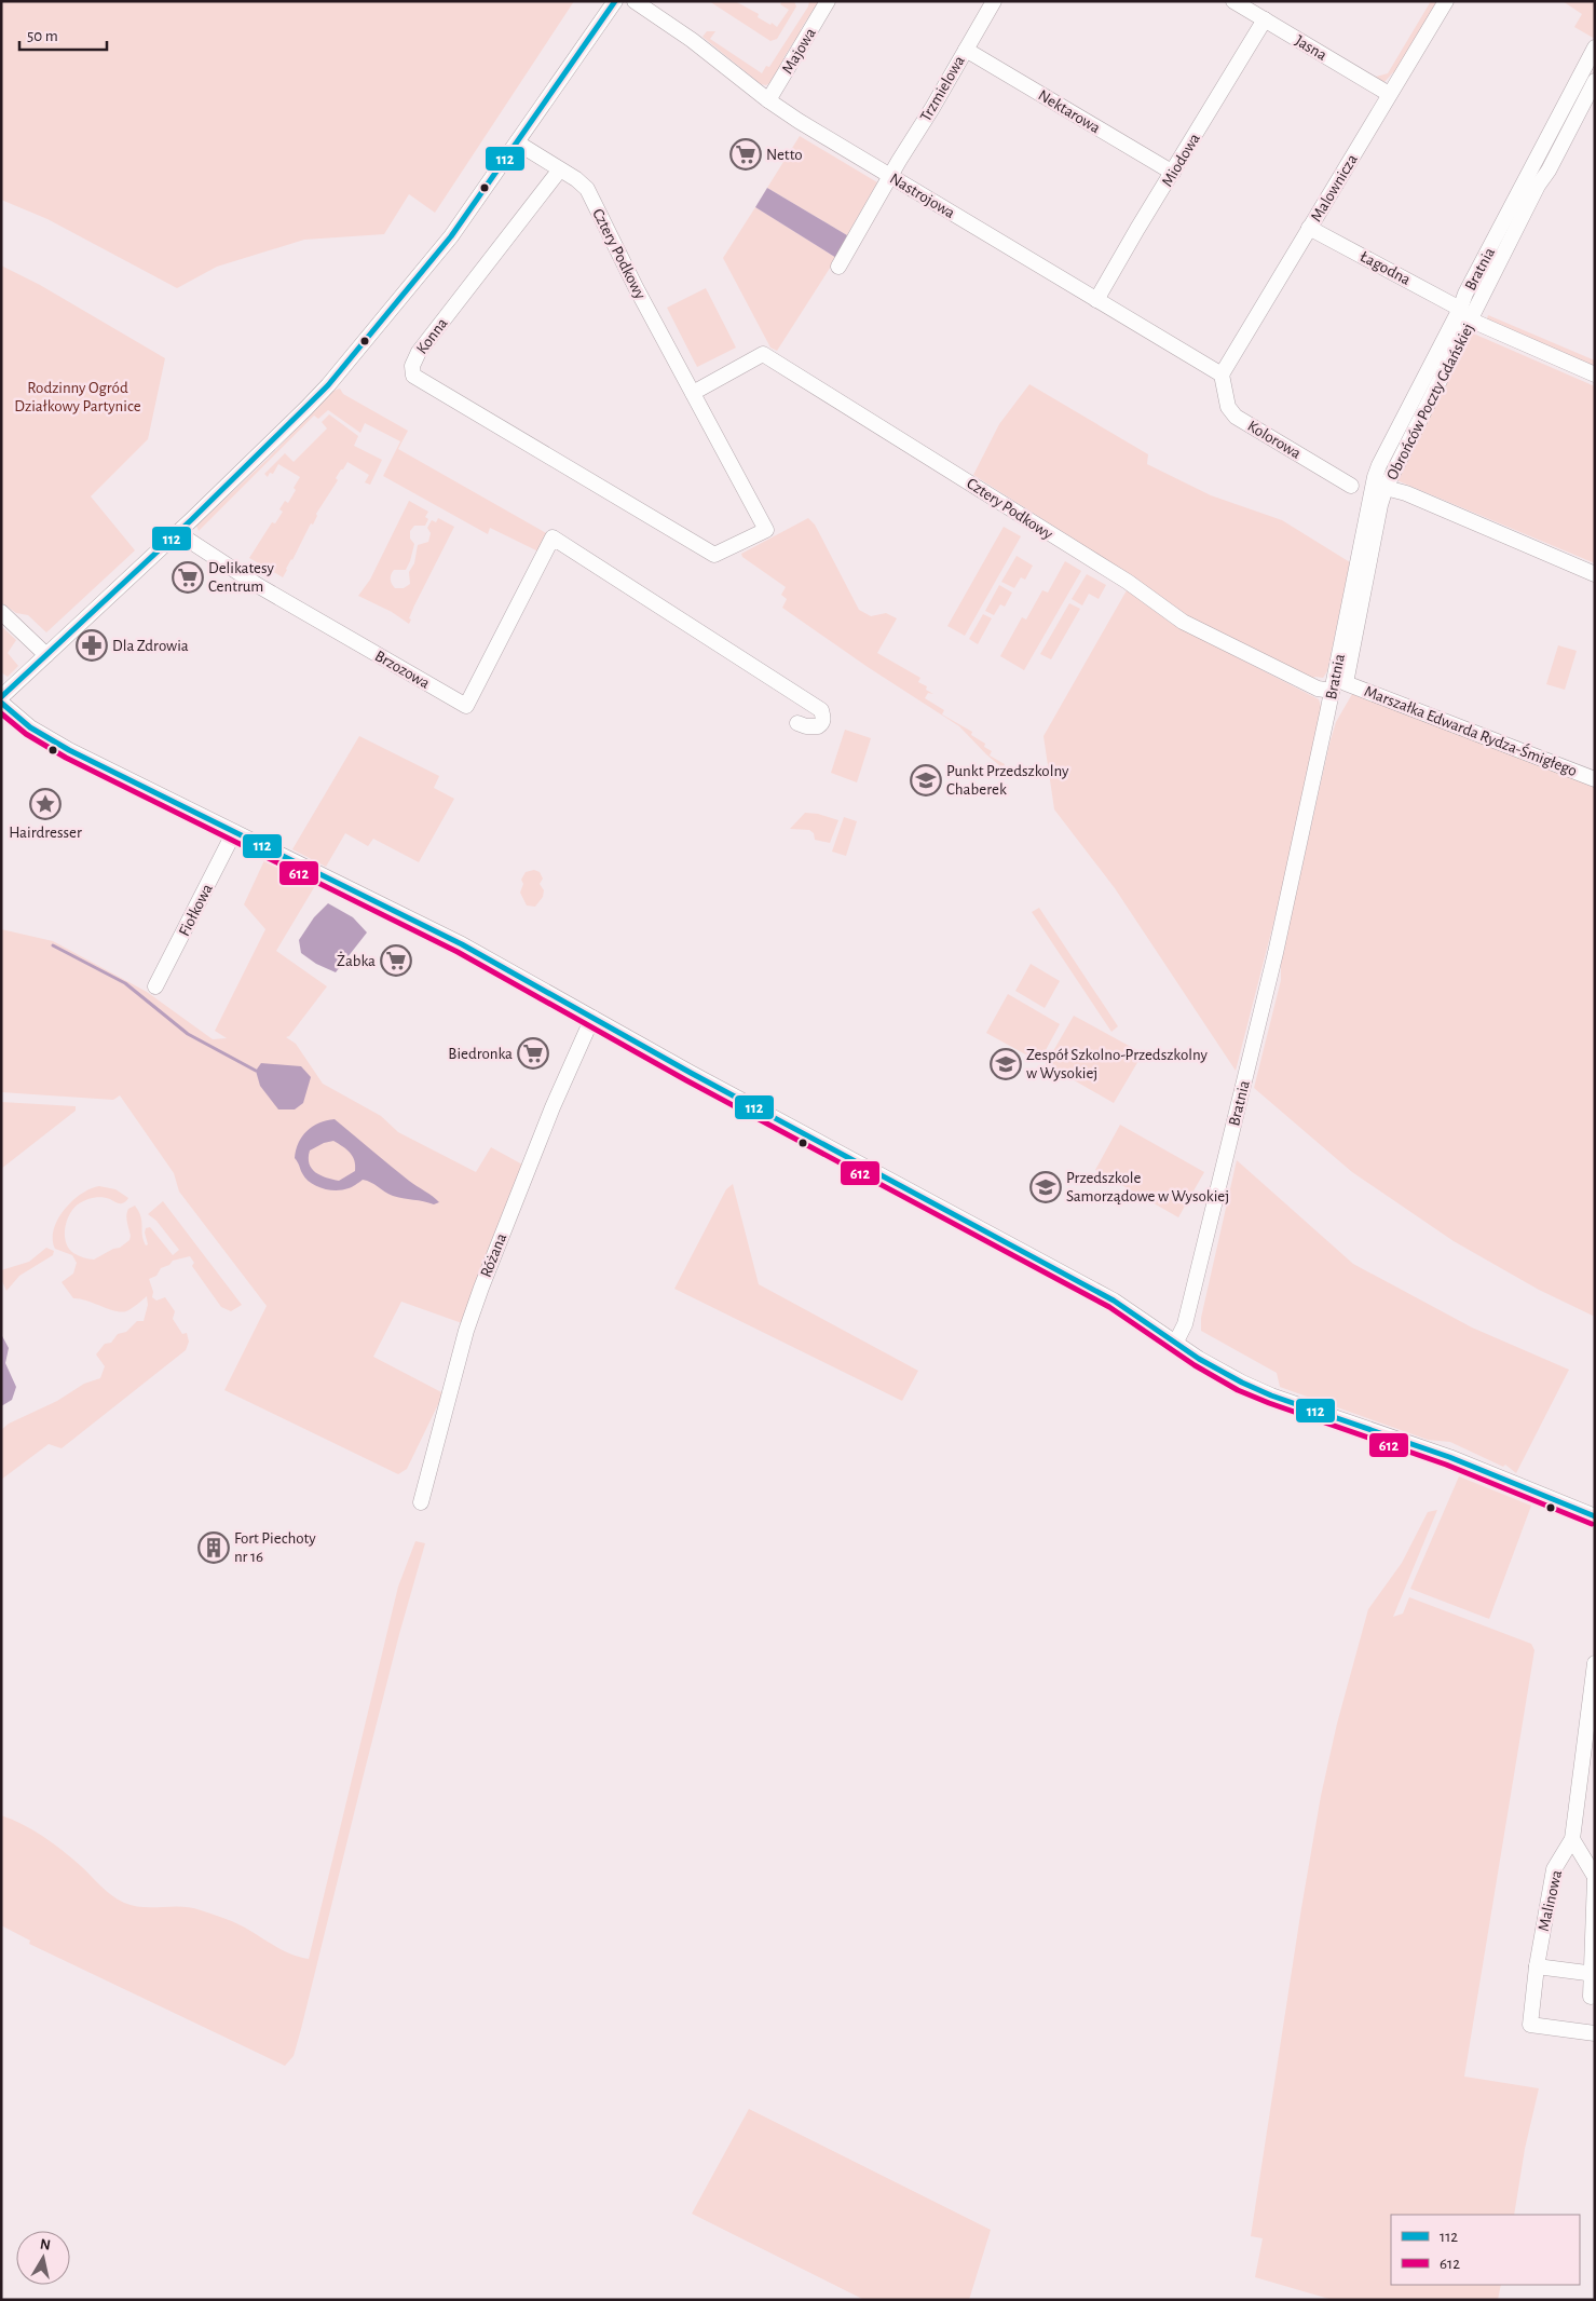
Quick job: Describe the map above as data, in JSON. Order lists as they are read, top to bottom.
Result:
{
  "streets": {
    "street": [
      "Jasna",
      "Majowa",
      "Trzmielowa",
      "Nektarowa",
      "Miodowa",
      "Malownicza",
      "Nastrojowa",
      "Cztery Podkowy",
      "Łagodna",
      "Bratnia",
      "Konna",
      "Obrońców Poczty Gdańskiej",
      "Kolorowa",
      "Brzozowa",
      "Marszałka Edwarda Rydza-Śmigłego",
      "Fiołkowa",
      "Różana",
      "Malinowa"
    ]
  },
  "crossings": [
    ["Jasna", "Miodowa"],
    ["Jasna", "Malownicza"],
    ["Majowa", "Nastrojowa"],
    ["Trzmielowa", "Nektarowa"],
    ["Trzmielowa", "Nastrojowa"],
    ["Nektarowa", "Miodowa"],
    ["Miodowa", "Nastrojowa"],
    ["Malownicza", "Nastrojowa"],
    ["Malownicza", "Łagodna"],
    ["Malownicza", "Kolorowa"],
    ["Nastrojowa", "Kolorowa"],
    ["Cztery Podkowy", "Bratnia"],
    ["Cztery Podkowy", "Konna"],
    ["Łagodna", "Bratnia"],
    ["Obrońców Poczty Gdańskiej", "Marszałka Edwarda Rydza-Śmigłego"]
  ],
  "parks": ["Rodzinny Ogród Działkowy Partynice"],
  "places": {
    "supermarket": [
      "Netto",
      "Delikatesy Centrum",
      "Żabka",
      "Biedronka"
    ],
    "pharmacy": ["Dla Zdrowia"],
    "school or university": ["Punkt Przedszkolny Chaberek", "Zespół Szkolno-Przedszkolny w Wysokiej", "Przedszkole Samorządowe w Wysokiej"],
    "place": ["Hairdresser"],
    "building": ["Fort Piechoty nr 16"]
  },
  "lines": ["transit line 112", "transit line 612"],
  "legend": ["112", "612"],
  "scale_bar": "50 m",
  "north": "top"
}
